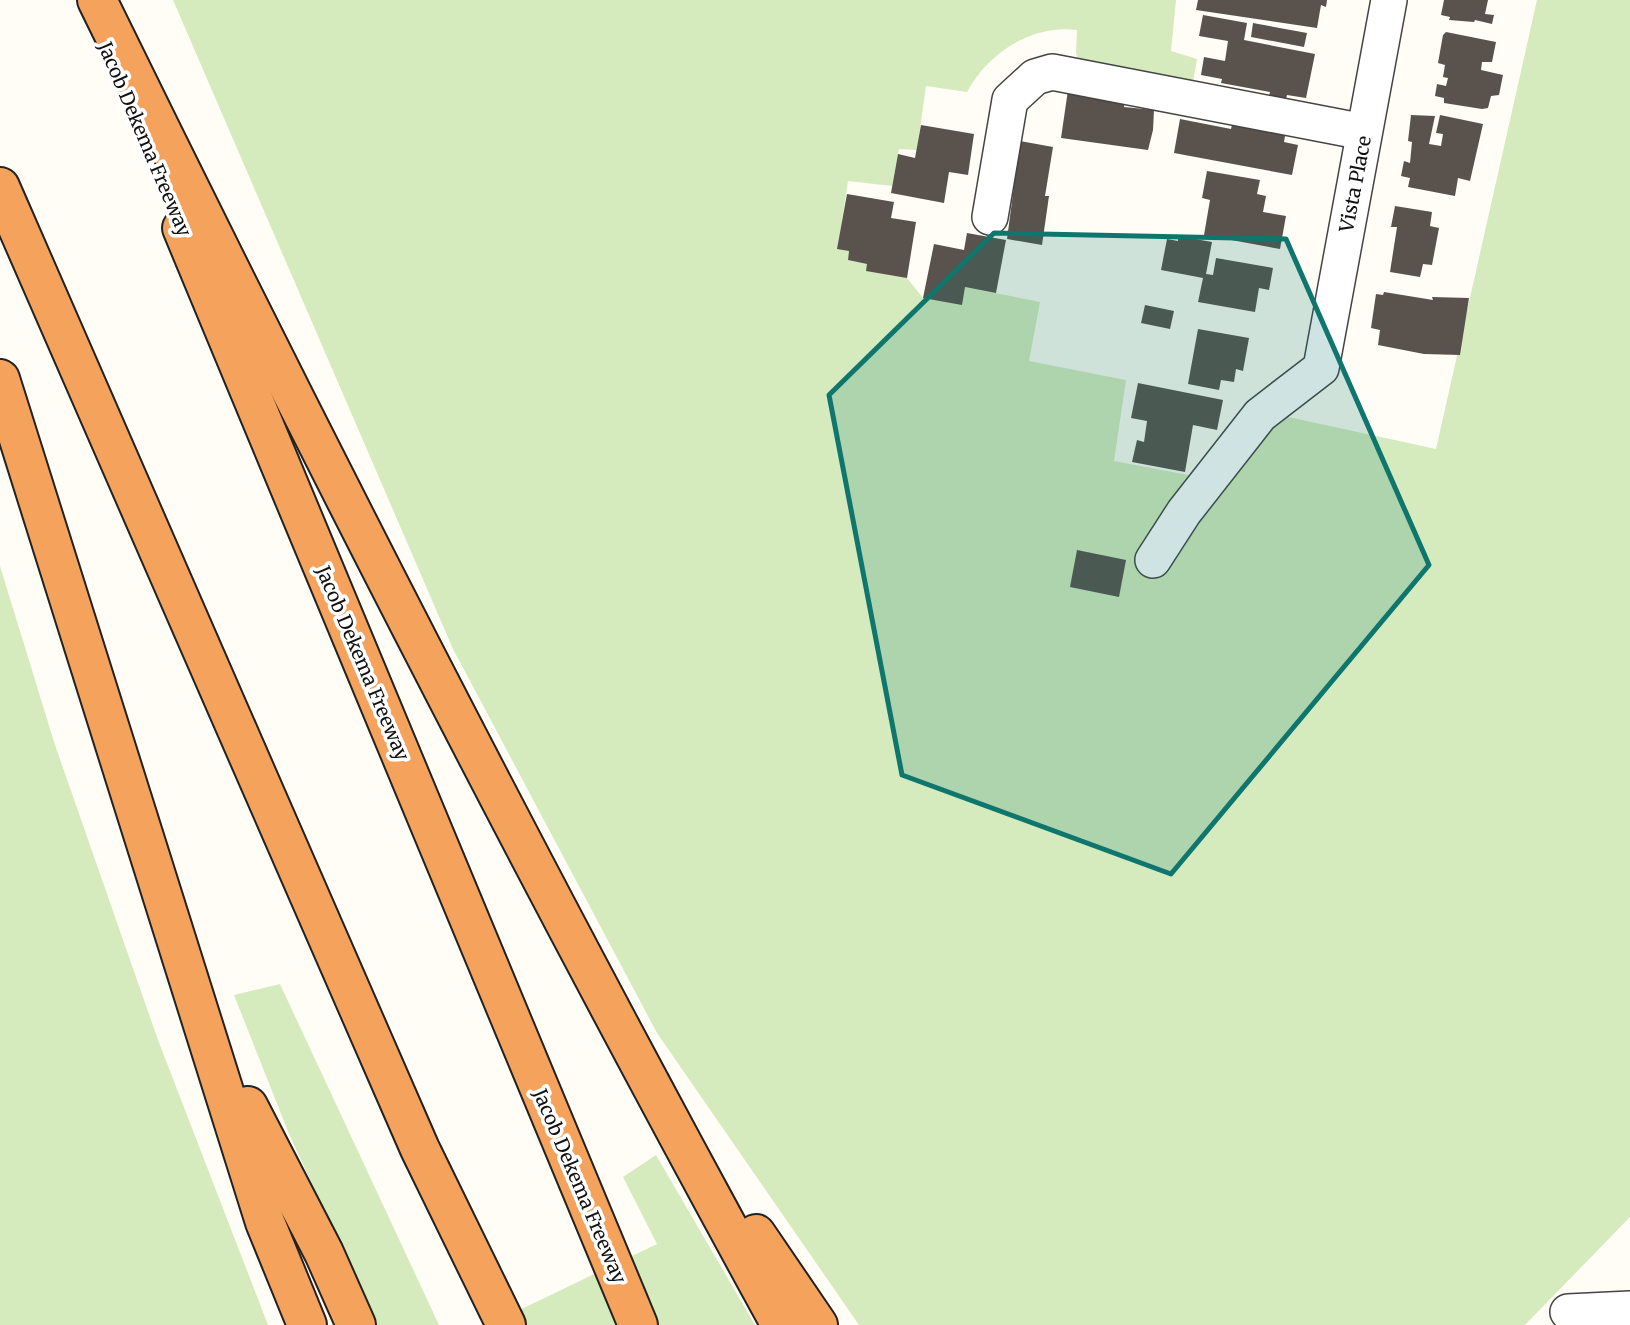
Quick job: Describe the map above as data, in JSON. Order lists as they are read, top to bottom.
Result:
{
  "streets": {
    "highway": ["Jacob Dekema Freeway"],
    "street": ["Vista Place"]
  }
}
